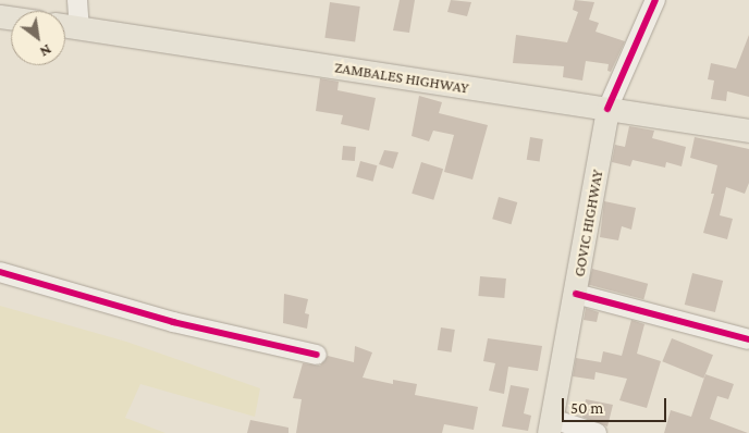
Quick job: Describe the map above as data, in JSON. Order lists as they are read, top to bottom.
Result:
{
  "streets": {
    "main road": ["ZAMBALES HIGHWAY", "GOVIC HIGHWAY"]
  },
  "crossings": [
    ["ZAMBALES HIGHWAY", "GOVIC HIGHWAY"]
  ],
  "scale_bar": "50 m",
  "north": "bottom right"
}
